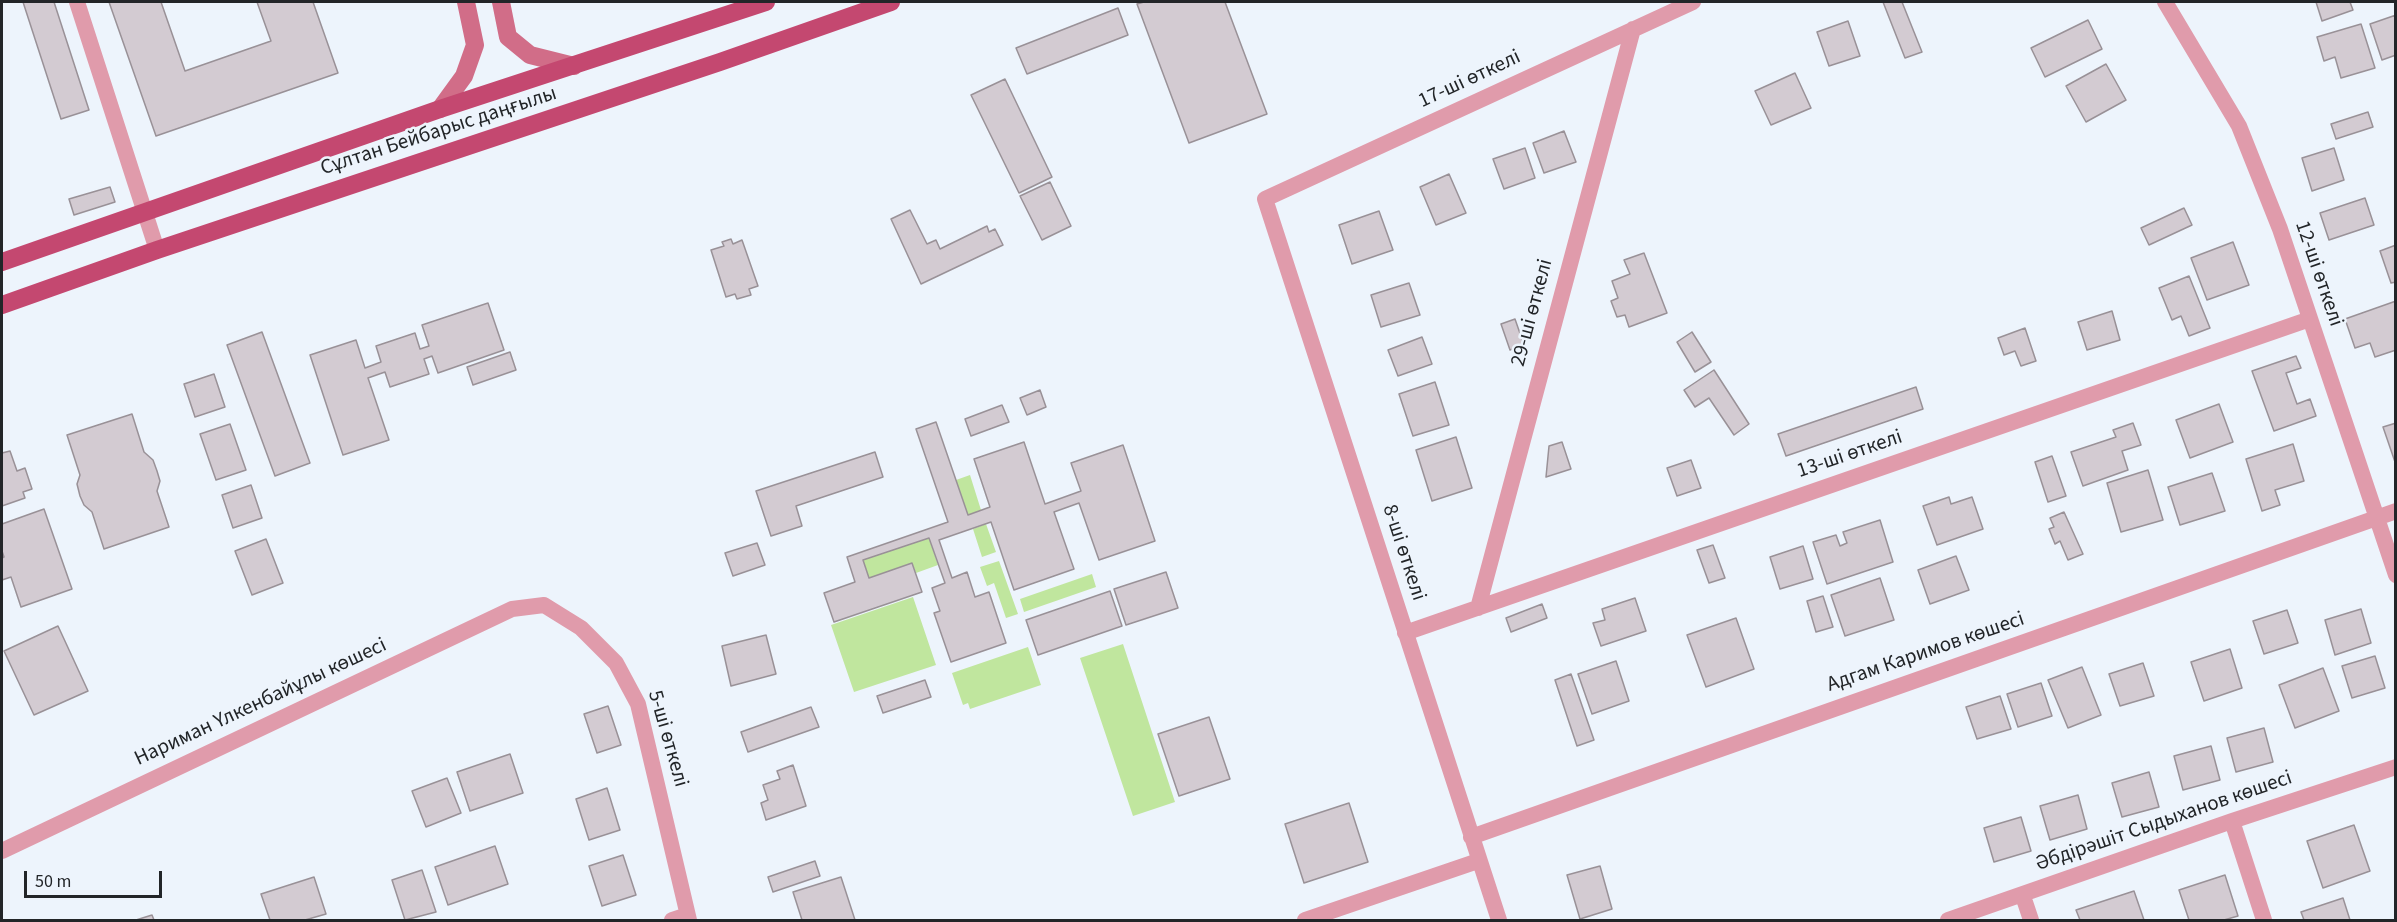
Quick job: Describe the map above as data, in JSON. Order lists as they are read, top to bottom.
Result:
{
  "streets": {
    "main road": ["Сұлтан Бейбарыс даңғылы"],
    "street": [
      "17-ші өткелі",
      "12-ші өткелі",
      "29-ші өткелі",
      "13-ші өткелі",
      "8-ші өткелі",
      "Адгам Каримов көшесі",
      "Нариман Үлкенбайұлы көшесі",
      "5-ші өткелі",
      "Әбдірәшіт Сыдыханов көшесі"
    ]
  },
  "crossings": [
    ["17-ші өткелі", "29-ші өткелі"],
    ["17-ші өткелі", "8-ші өткелі"],
    ["12-ші өткелі", "13-ші өткелі"],
    ["12-ші өткелі", "Адгам Каримов көшесі"],
    ["29-ші өткелі", "13-ші өткелі"],
    ["13-ші өткелі", "8-ші өткелі"],
    ["8-ші өткелі", "Адгам Каримов көшесі"],
    ["Нариман Үлкенбайұлы көшесі", "5-ші өткелі"]
  ],
  "scale_bar": "50 m"
}
